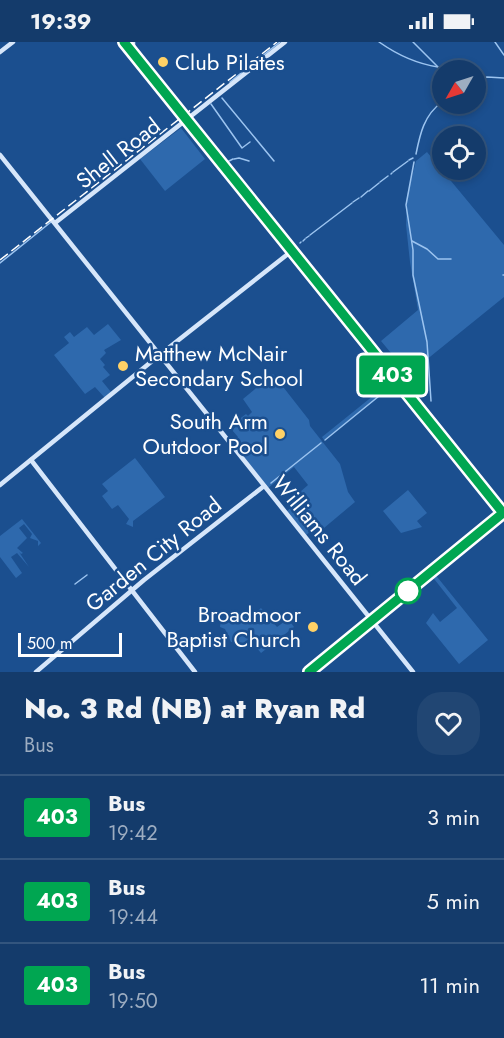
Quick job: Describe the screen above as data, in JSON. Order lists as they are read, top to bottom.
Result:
{
  "streets": {
    "street": ["Shell Road", "Williams Road", "Garden City Road"]
  },
  "crossings": [
    ["Shell Road", "Williams Road"],
    ["Williams Road", "Garden City Road"]
  ],
  "places": [
    "Club Pilates",
    "Matthew McNair Secondary School",
    "South Arm Outdoor Pool",
    "Broadmoor Baptist Church"
  ],
  "lines": ["bus line 403"],
  "scale_bar": "500 m",
  "north": "bottom left",
  "page": {
    "status": "19:39",
    "on_map": "403",
    "scale": "500 m",
    "heading": ["No. 3 Rd (NB) at Ryan Rd", "Bus"],
    "list": [
      {
        "mark": "403",
        "name": "Bus",
        "note": "19:42",
        "value": "3 min"
      },
      {
        "mark": "403",
        "name": "Bus",
        "note": "19:44",
        "value": "5 min"
      },
      {
        "mark": "403",
        "name": "Bus",
        "note": "19:50",
        "value": "11 min"
      }
    ]
  }
}
